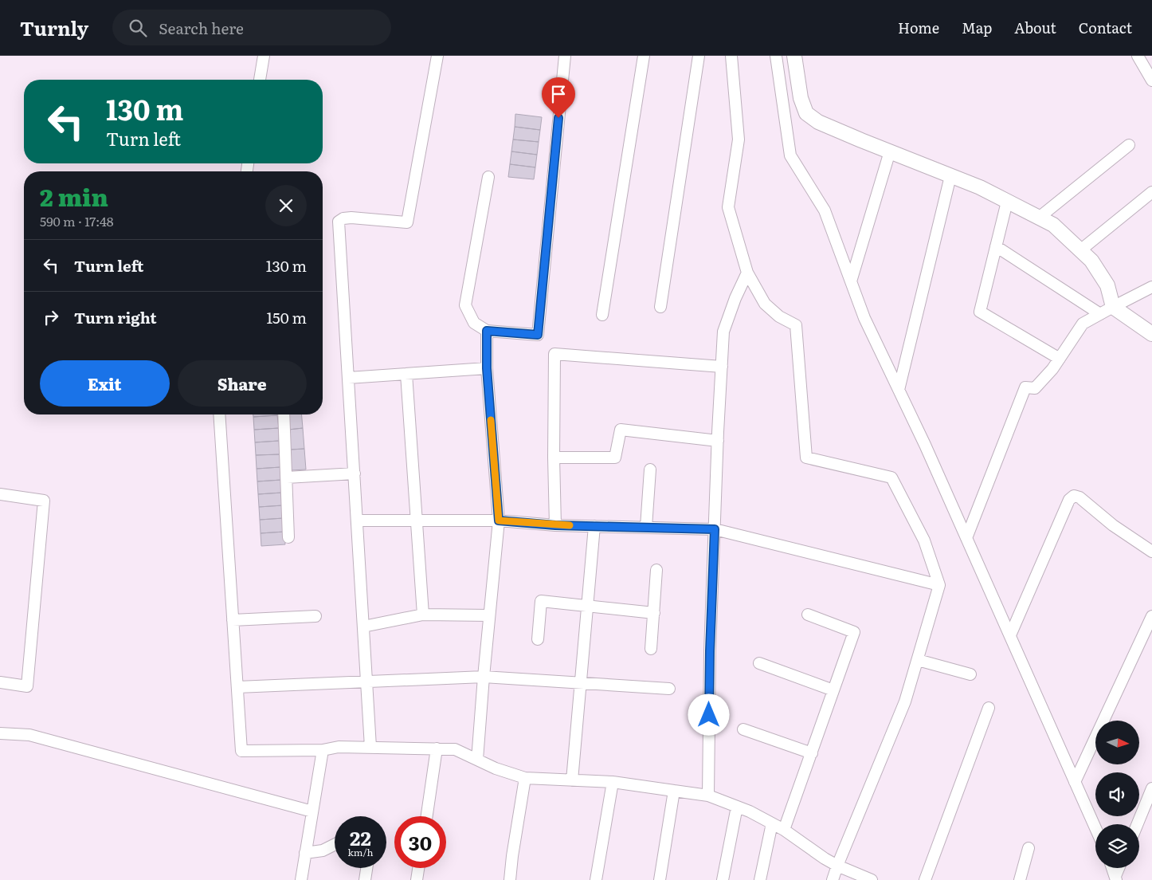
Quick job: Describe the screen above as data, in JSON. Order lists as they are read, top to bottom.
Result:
{
  "north": "right",
  "page": {
    "header": "Turnly",
    "search": "Search here",
    "nav": [
      "Home",
      "Map",
      "About",
      "Contact"
    ],
    "turn": ["130 m", "Turn left"],
    "heading": ["2 min", "590 m · 17:48"],
    "list": [
      {
        "name": "Turn left",
        "value": "130 m"
      },
      {
        "name": "Turn right",
        "value": "150 m"
      }
    ],
    "buttons": ["Exit", "Share"],
    "speed": "22 km/h",
    "limit": "30"
  }
}
